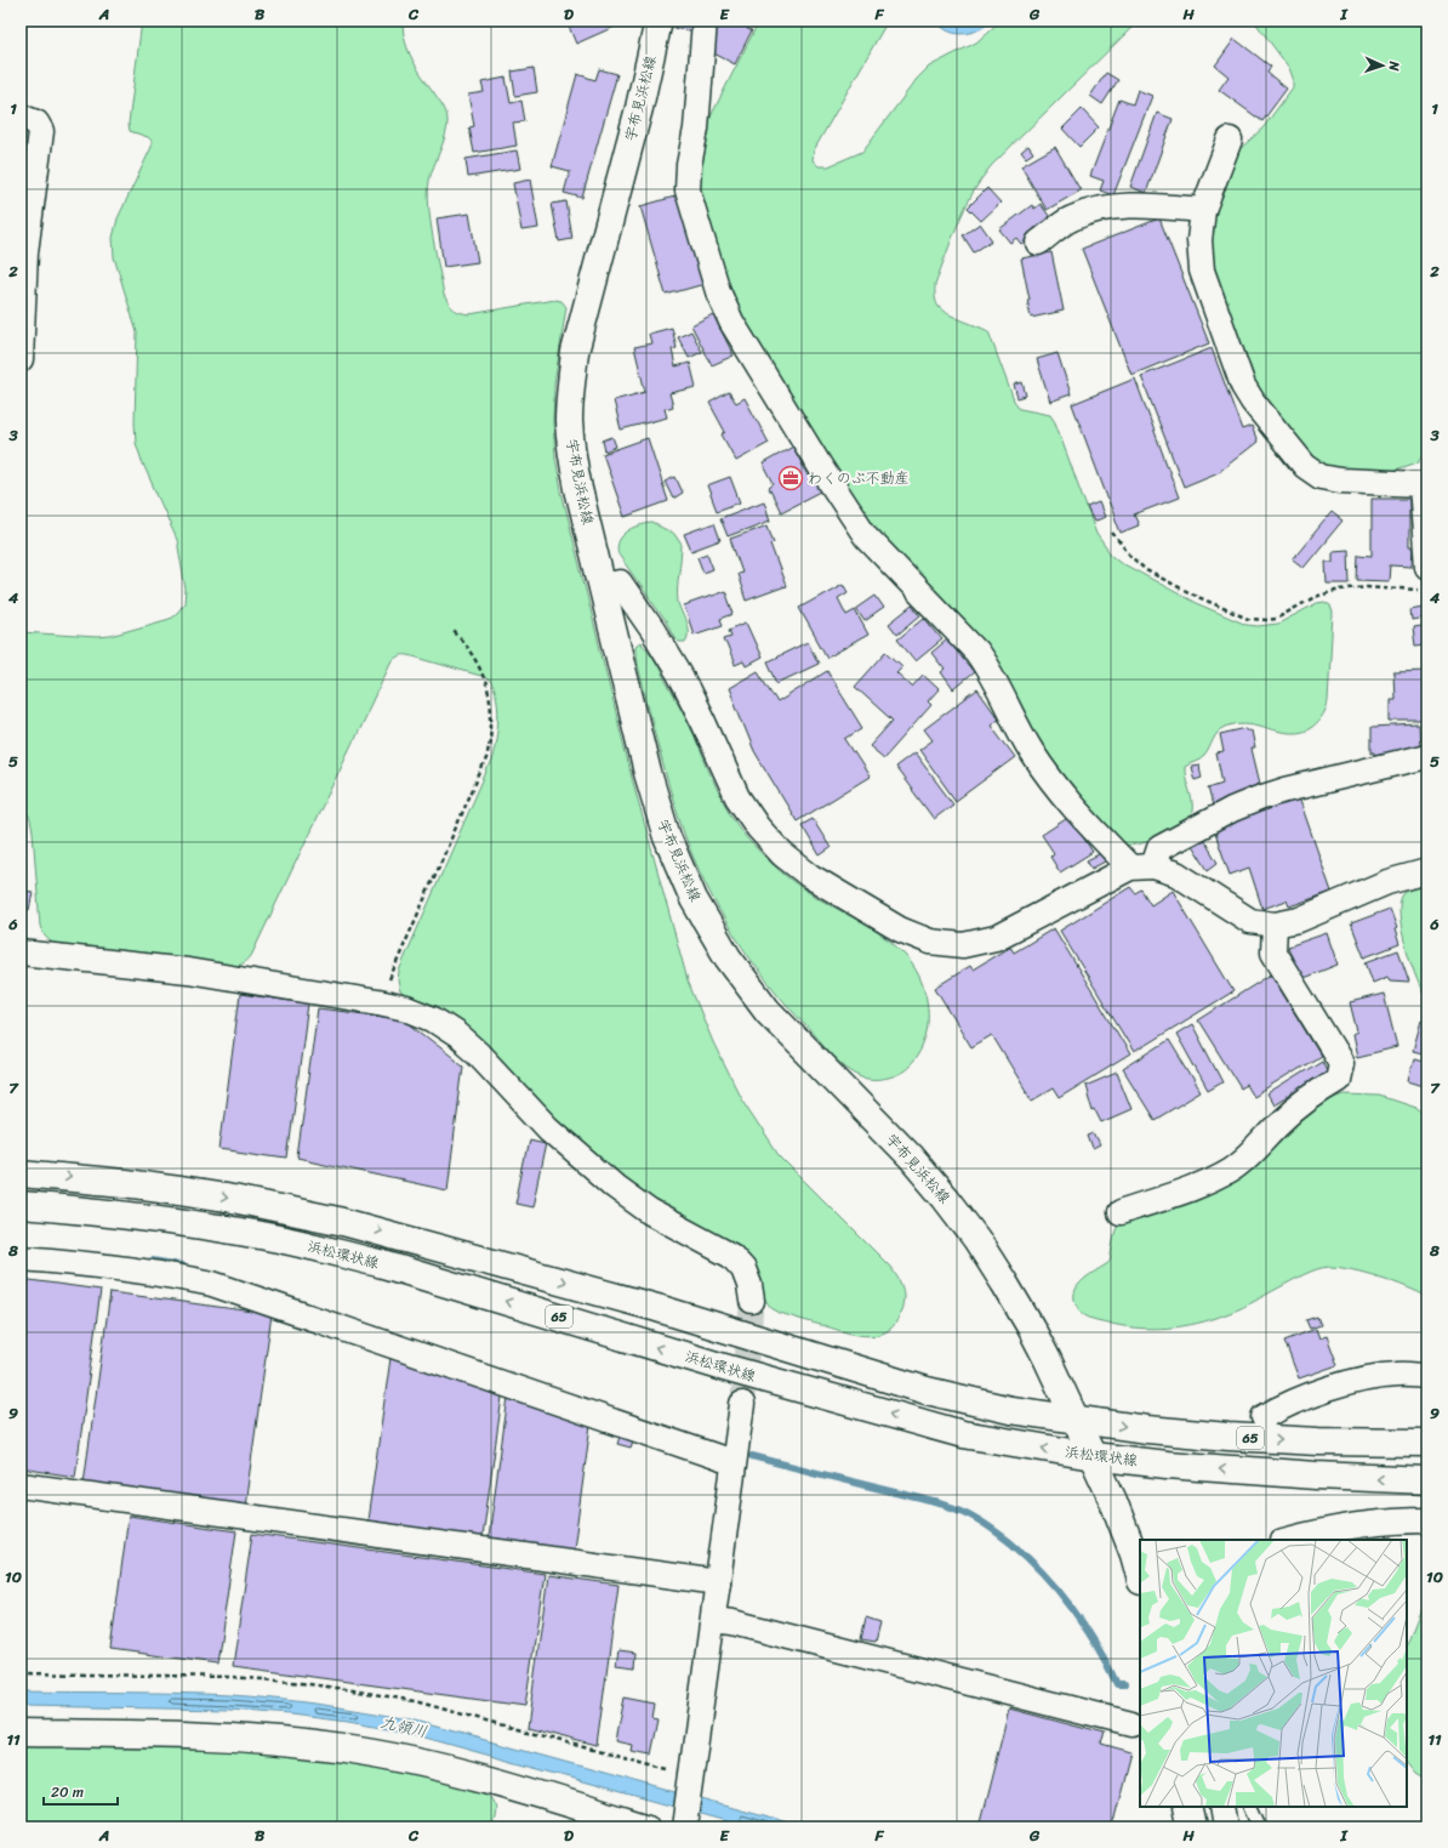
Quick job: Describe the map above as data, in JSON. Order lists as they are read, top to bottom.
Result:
{
  "streets": {
    "main road": ["宇布見浜松線", "浜松環状線", "65"]
  },
  "crossings": [
    ["宇布見浜松線", "浜松環状線"],
    ["宇布見浜松線", "65"]
  ],
  "water": ["九領川"],
  "places": {
    "office": ["わくのぶ不動産"]
  },
  "scale_bar": "20 m",
  "north": "right",
  "grid": {
    "columns": [
      "A",
      "B",
      "C",
      "D",
      "E",
      "F",
      "G",
      "H",
      "I"
    ],
    "rows": [
      "1",
      "2",
      "3",
      "4",
      "5",
      "6",
      "7",
      "8",
      "9",
      "10",
      "11"
    ]
  }
}
